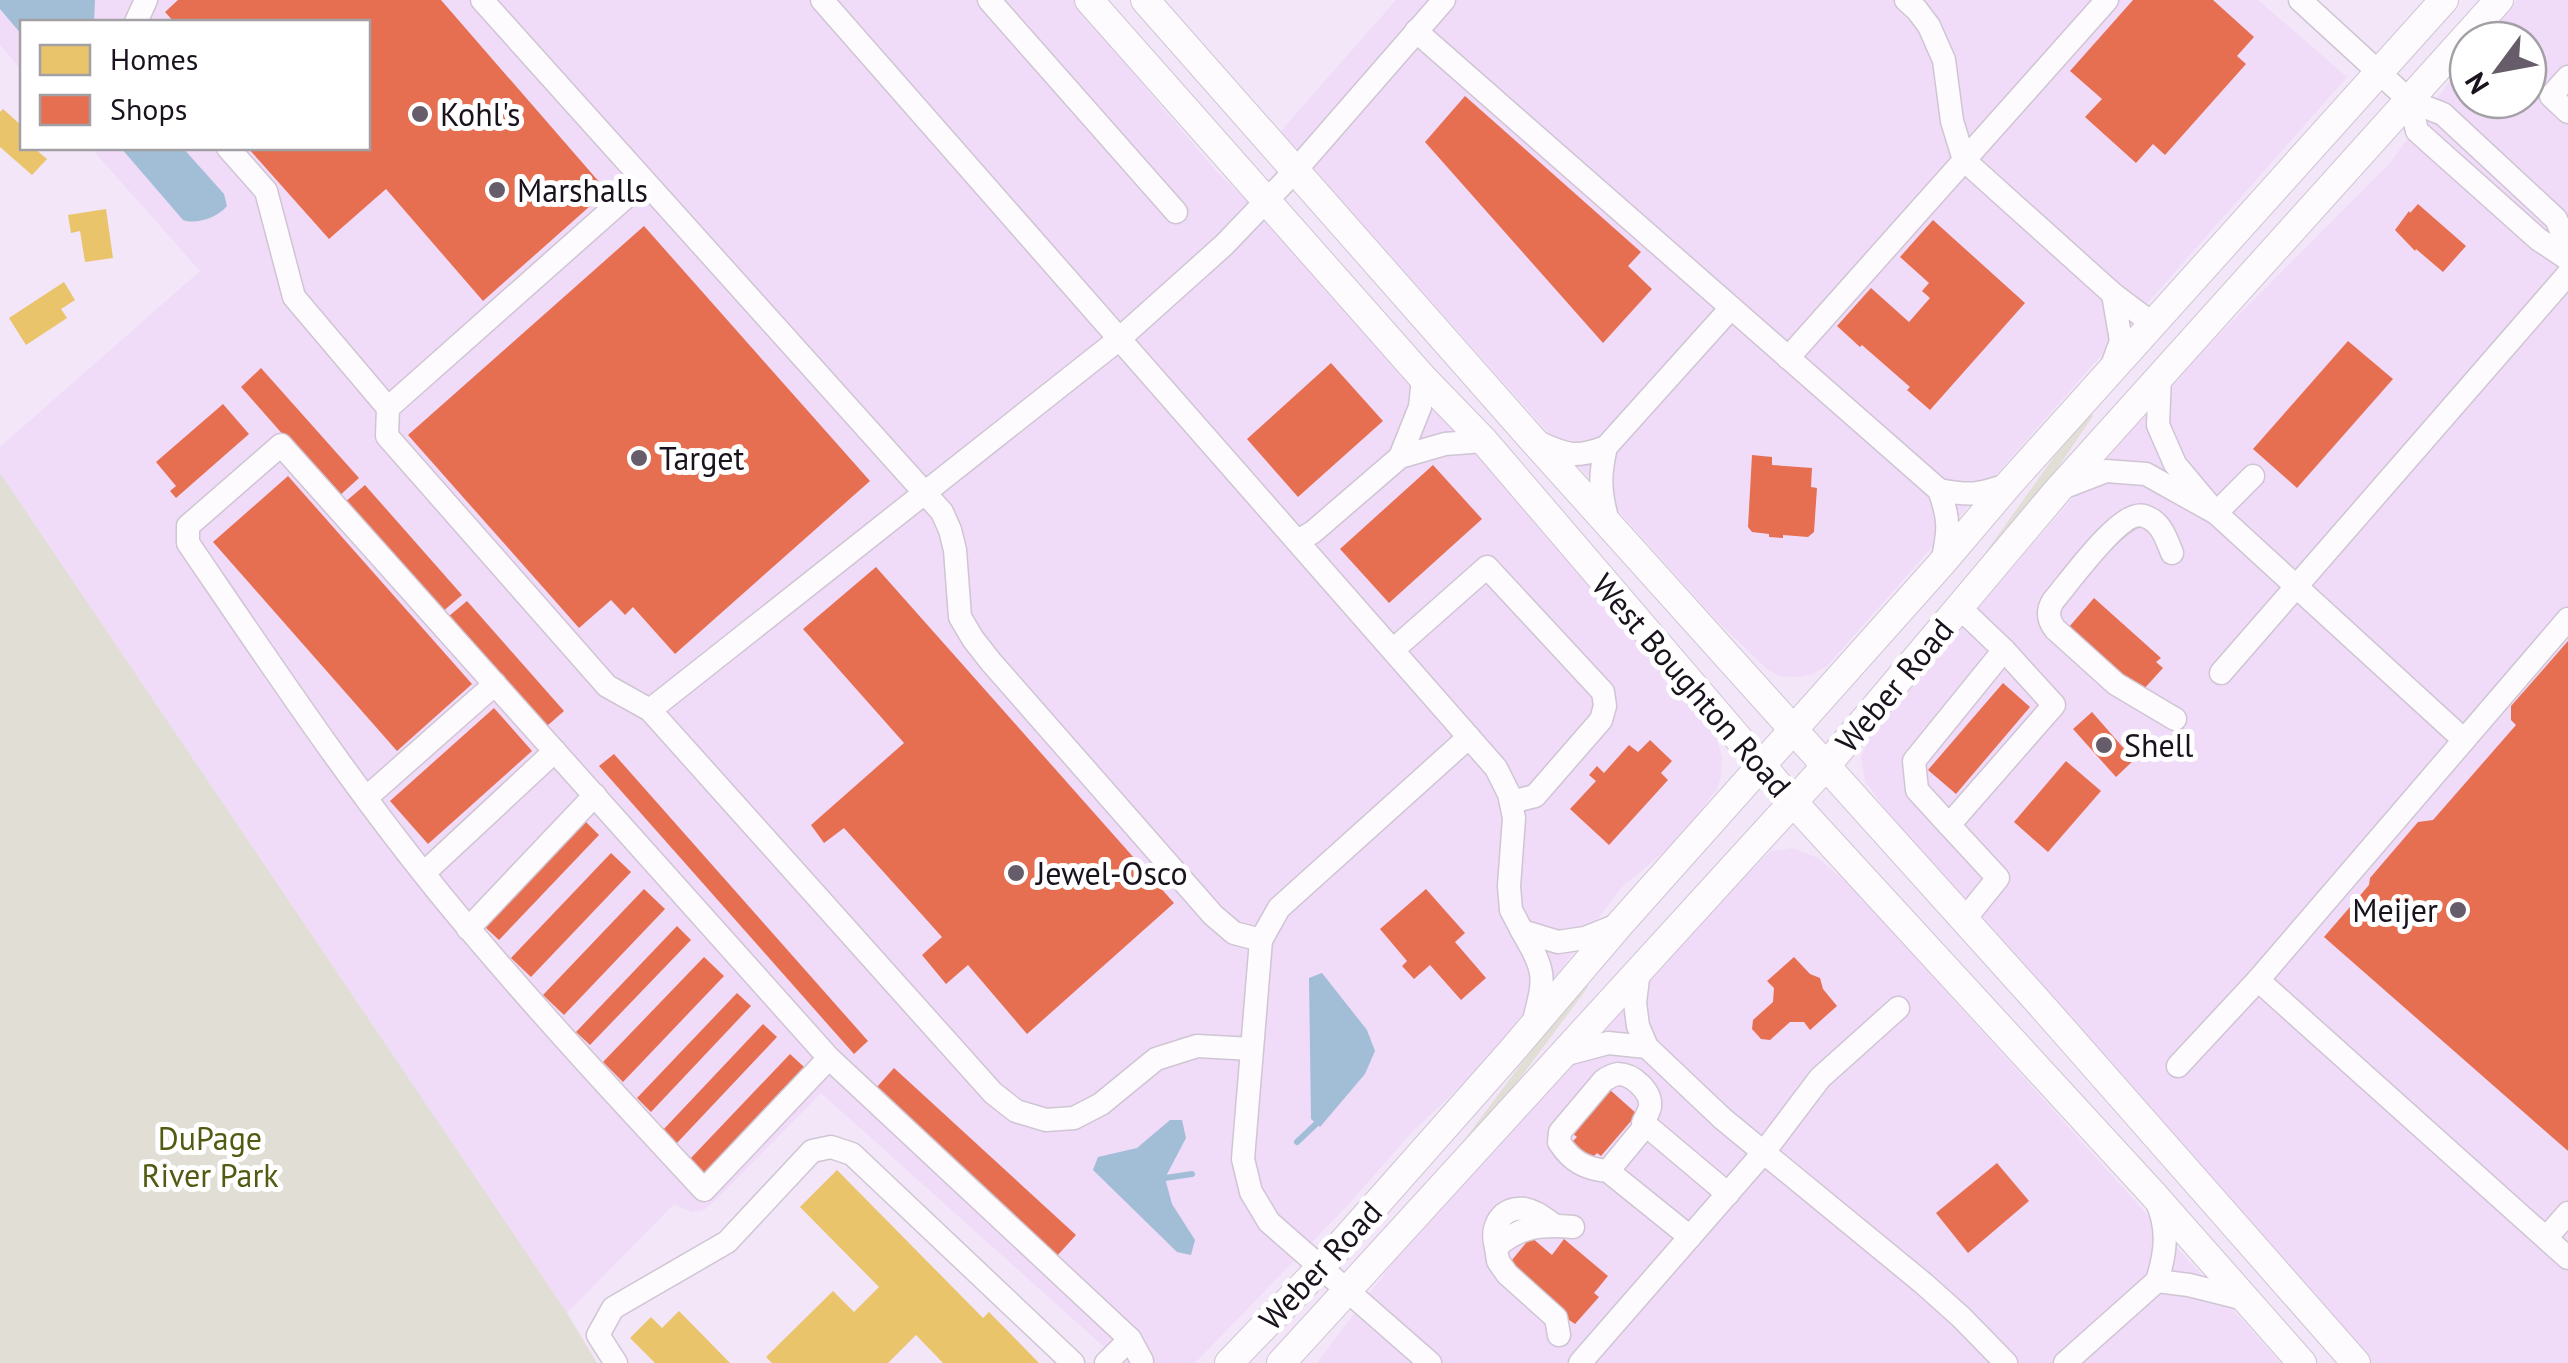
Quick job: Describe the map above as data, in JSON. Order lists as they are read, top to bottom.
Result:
{
  "streets": {
    "main road": ["West Boughton Road", "Weber Road"]
  },
  "crossings": [
    ["West Boughton Road", "Weber Road"]
  ],
  "parks": ["DuPage River Park"],
  "places": [
    "Kohl's",
    "Marshalls",
    "Target",
    "Shell",
    "Jewel-Osco",
    "Meijer"
  ],
  "legend": ["Homes", "Shops"],
  "north": "bottom left"
}
